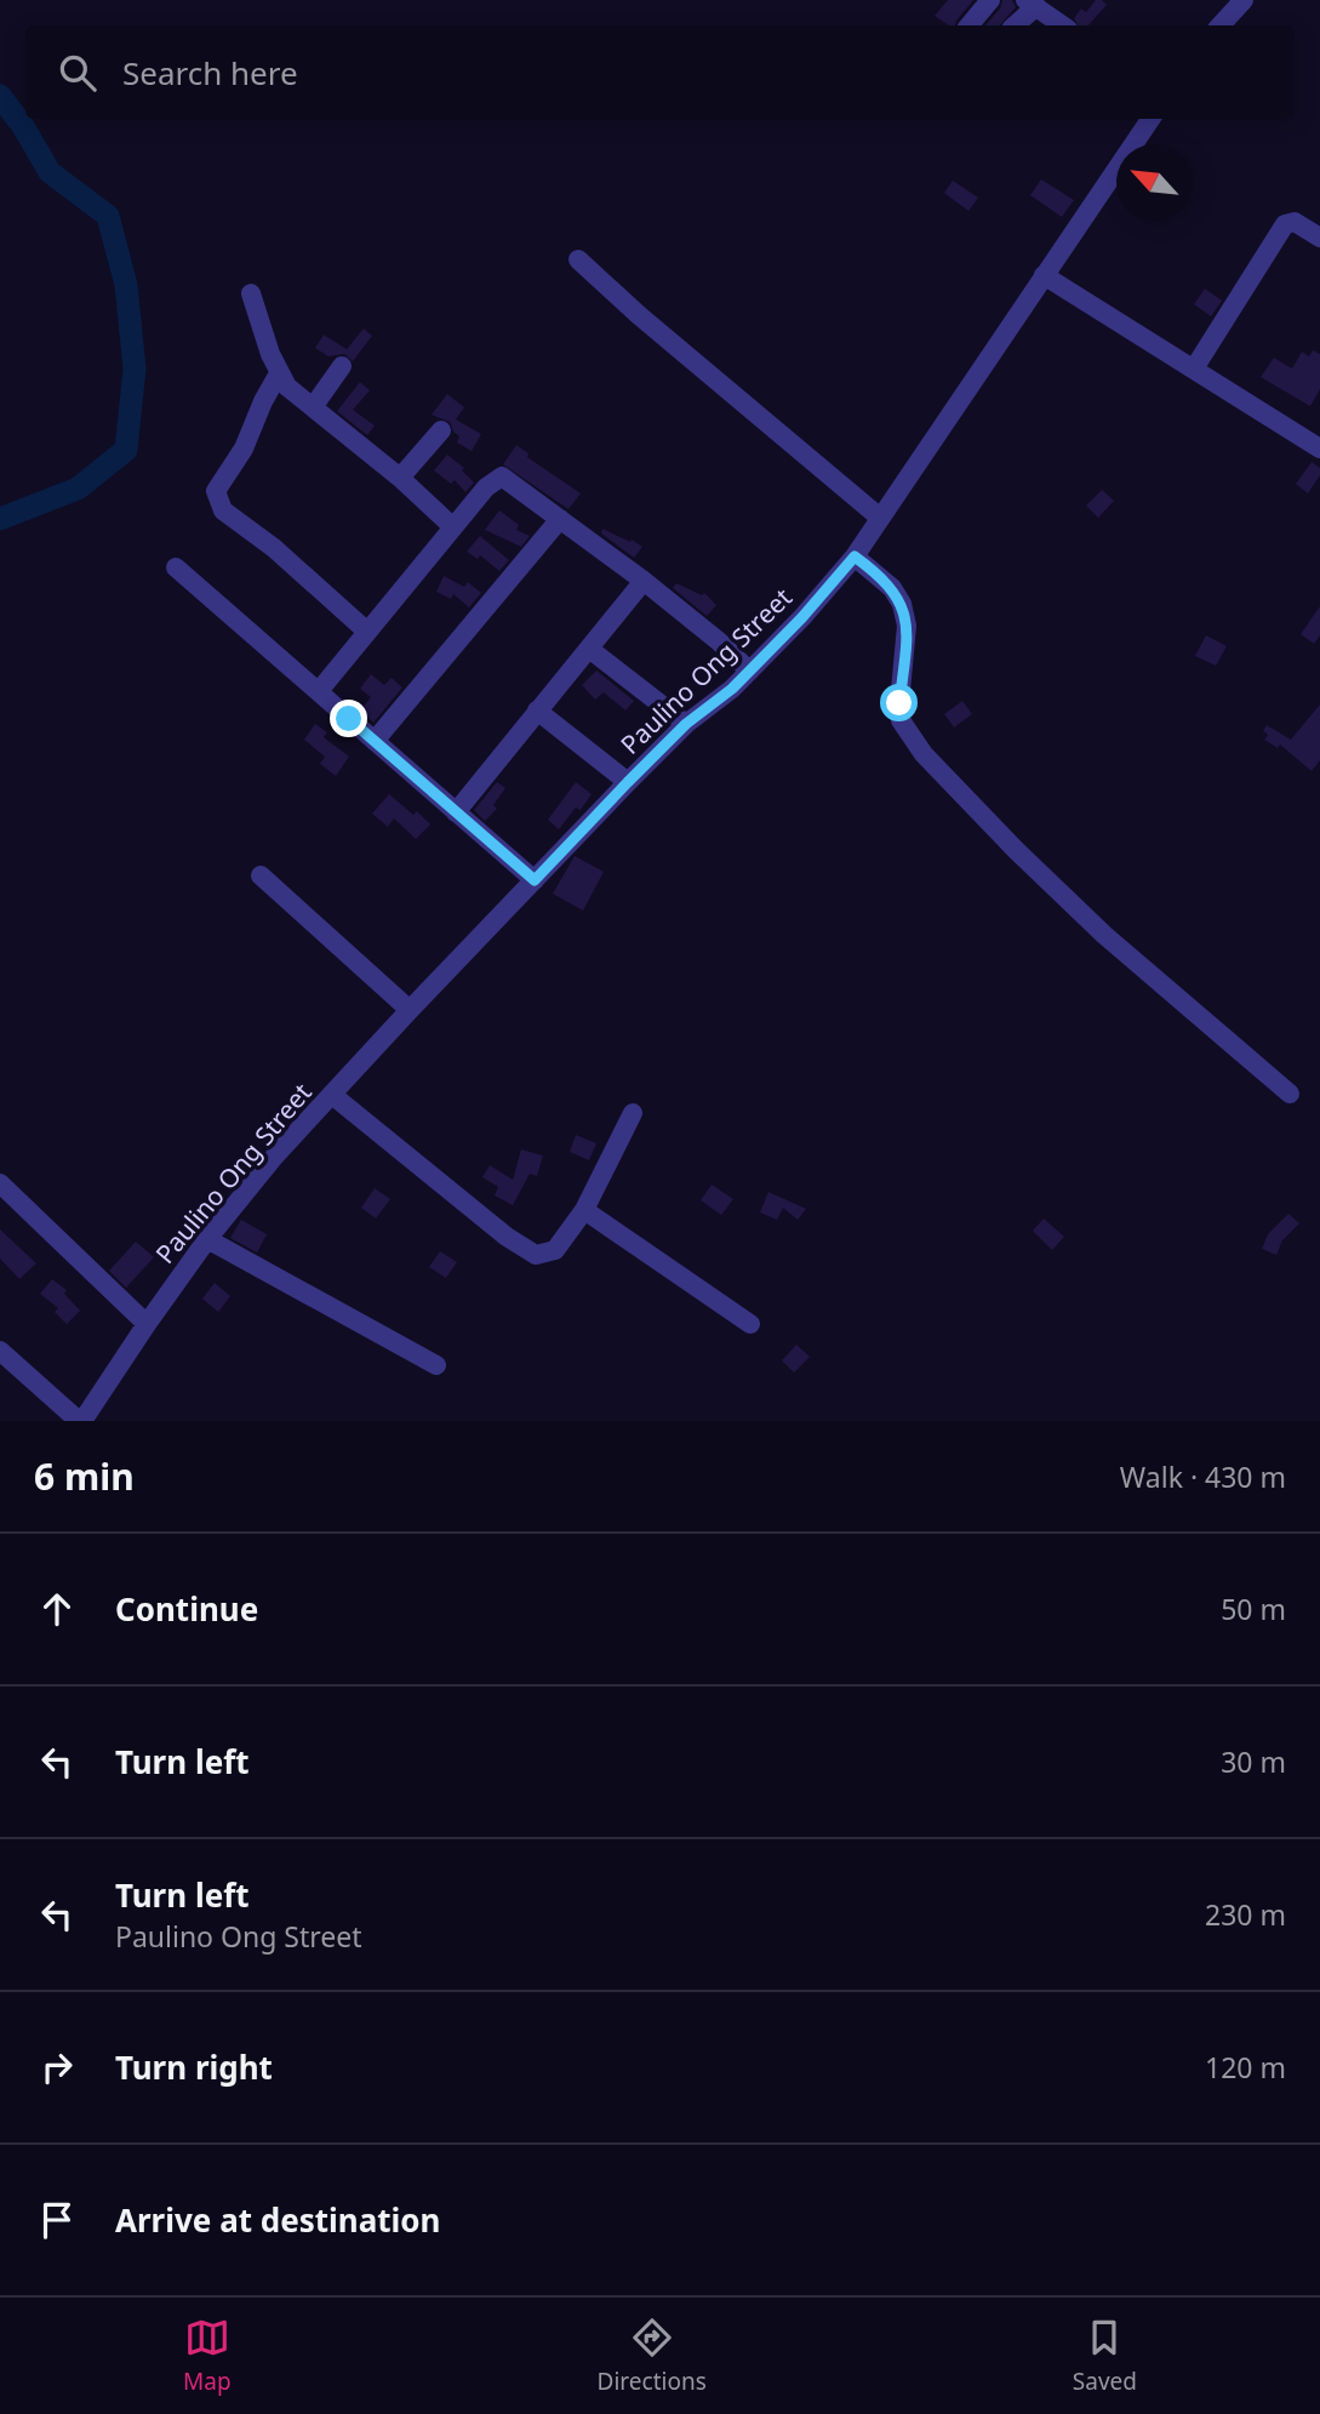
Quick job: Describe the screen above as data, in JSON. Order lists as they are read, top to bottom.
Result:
{
  "streets": {
    "street": ["Paulino Ong Street"]
  },
  "north": "top left",
  "page": {
    "search": "Search here",
    "heading": ["6 min", "Walk · 430 m"],
    "list": [
      ["Continue", "50 m"],
      ["Turn left", "30 m"],
      ["Turn left", "Paulino Ong Street", "230 m"],
      ["Turn right", "120 m"],
      "Arrive at destination"
    ],
    "nav": ["Map", "Directions", "Saved"]
  }
}
